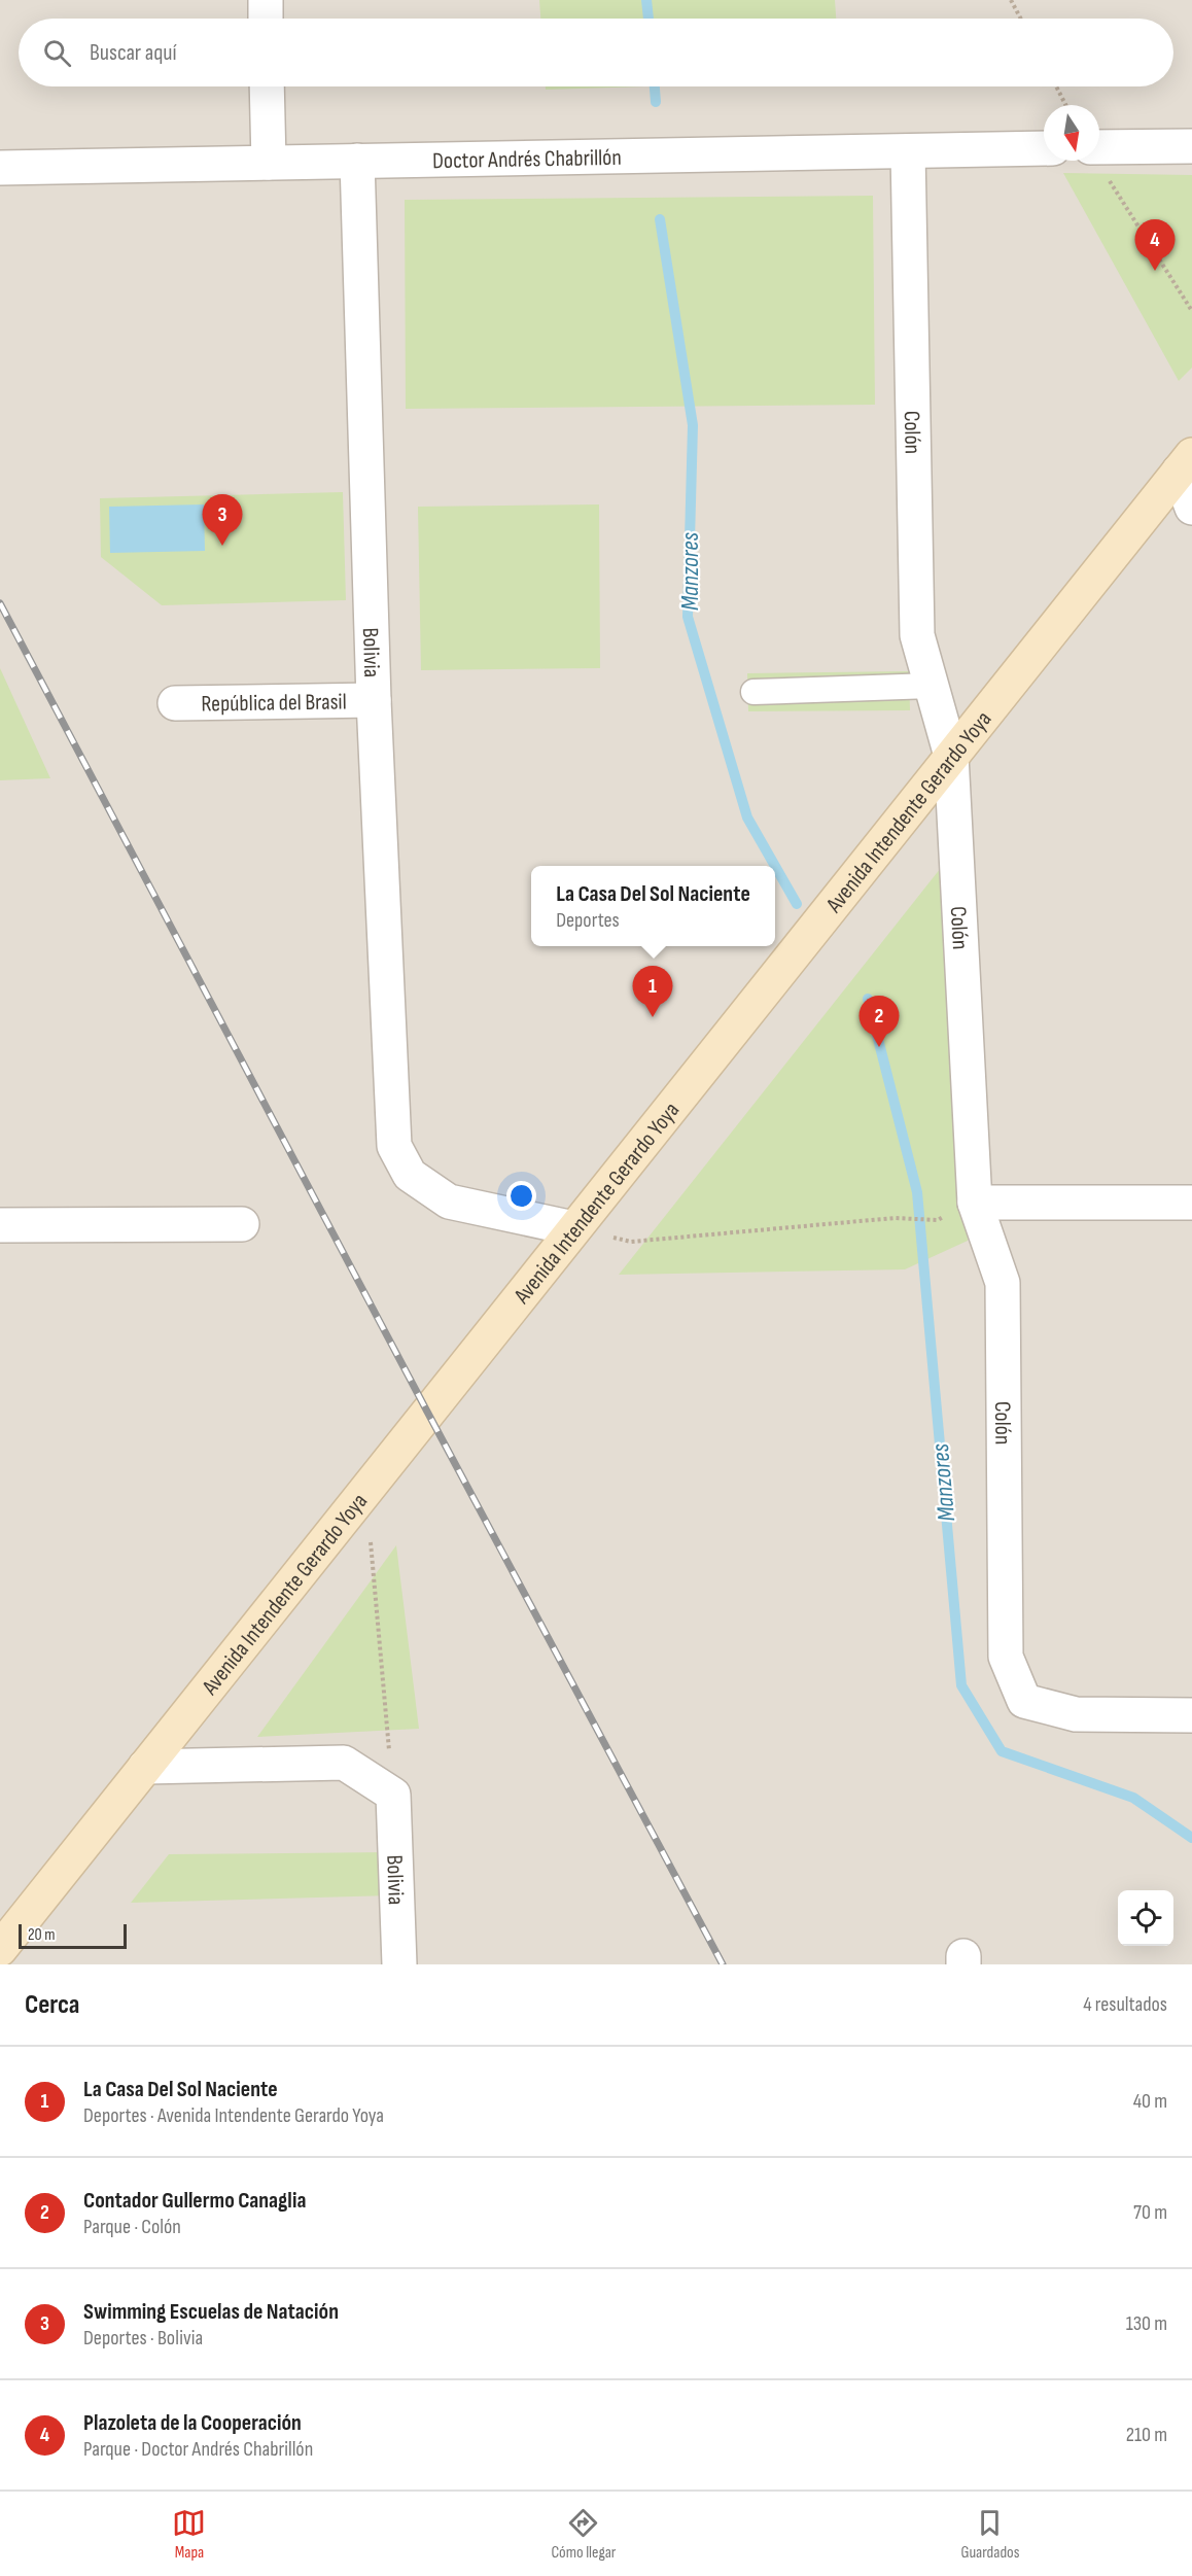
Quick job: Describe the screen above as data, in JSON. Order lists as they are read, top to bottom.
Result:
{
  "streets": {
    "main road": ["Avenida Intendente Gerardo Yoya"],
    "street": [
      "Doctor Andrés Chabrillón",
      "Colón",
      "Bolivia",
      "República del Brasil"
    ]
  },
  "crossings": [
    ["Doctor Andrés Chabrillón", "Colón"],
    ["Doctor Andrés Chabrillón", "Bolivia"],
    ["Colón", "Avenida Intendente Gerardo Yoya"],
    ["Bolivia", "República del Brasil"],
    ["Bolivia", "Avenida Intendente Gerardo Yoya"]
  ],
  "water": ["Manzores"],
  "scale_bar": "20 m",
  "north": "bottom",
  "page": {
    "search": "Buscar aquí",
    "pins": [
      "4",
      "3",
      "1",
      "2"
    ],
    "popup": ["La Casa Del Sol Naciente", "Deportes"],
    "scale": "20 m",
    "heading": ["Cerca", "4 resultados"],
    "list": [
      {
        "mark": "1",
        "name": "La Casa Del Sol Naciente",
        "note": "Deportes · Avenida Intendente Gerardo Yoya",
        "value": "40 m"
      },
      {
        "mark": "2",
        "name": "Contador Gullermo Canaglia",
        "note": "Parque · Colón",
        "value": "70 m"
      },
      {
        "mark": "3",
        "name": "Swimming Escuelas de Natación",
        "note": "Deportes · Bolivia",
        "value": "130 m"
      },
      {
        "mark": "4",
        "name": "Plazoleta de la Cooperación",
        "note": "Parque · Doctor Andrés Chabrillón",
        "value": "210 m"
      }
    ],
    "nav": ["Mapa", "Cómo llegar", "Guardados"]
  }
}
